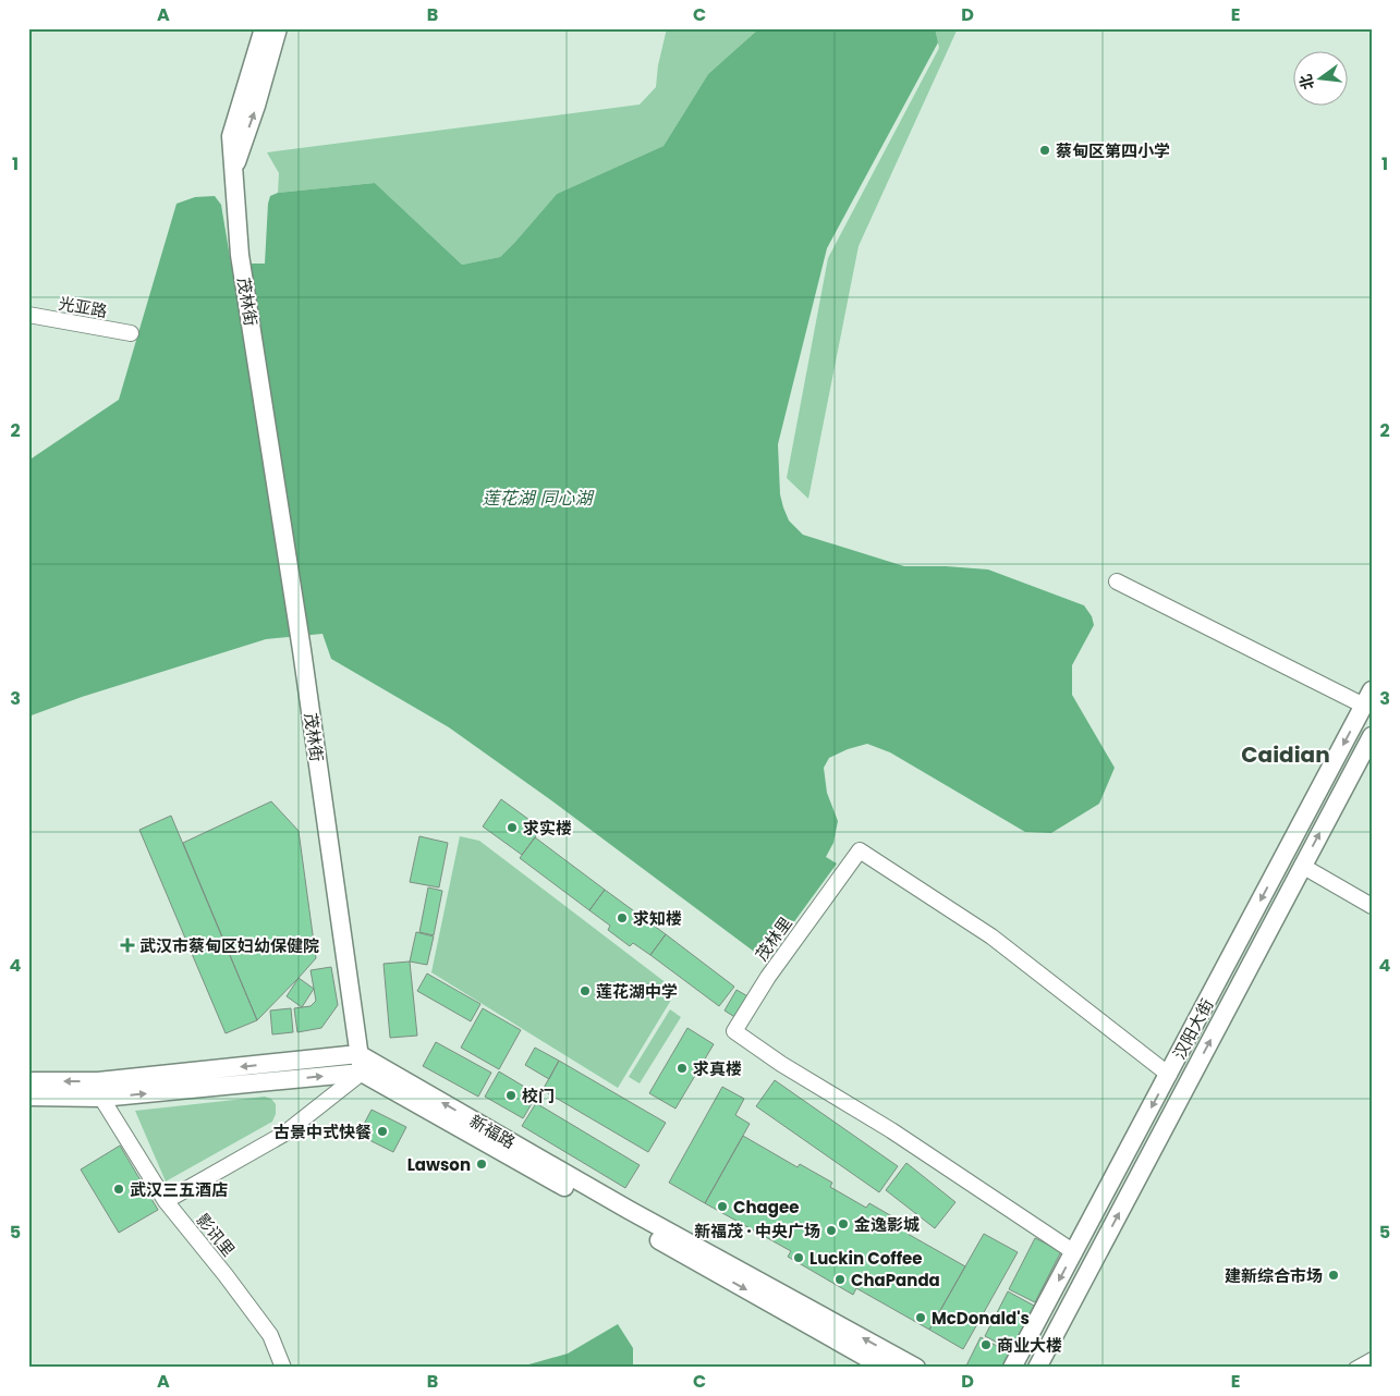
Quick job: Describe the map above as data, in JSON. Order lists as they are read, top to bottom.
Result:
{
  "streets": {
    "street": [
      "茂林街",
      "光亚路",
      "茂林里",
      "汉阳大街",
      "新福路",
      "影讯里"
    ]
  },
  "crossings": [
    ["茂林街", "新福路"],
    ["茂林里", "汉阳大街"]
  ],
  "districts": ["Caidian"],
  "water": ["莲花湖 同心湖"],
  "places": {
    "other": [
      "蔡甸区第四小学",
      "求实楼",
      "求知楼",
      "莲花湖中学",
      "求真楼",
      "校门",
      "古景中式快餐",
      "Lawson",
      "武汉三五酒店",
      "Chagee",
      "金逸影城",
      "新福茂 · 中央广场",
      "Luckin Coffee",
      "建新综合市场",
      "ChaPanda",
      "McDonald's",
      "商业大楼"
    ],
    "health": ["武汉市蔡甸区妇幼保健院"]
  },
  "north": "left",
  "grid": {
    "columns": [
      "A",
      "B",
      "C",
      "D",
      "E"
    ],
    "rows": [
      "1",
      "2",
      "3",
      "4",
      "5"
    ]
  }
}
